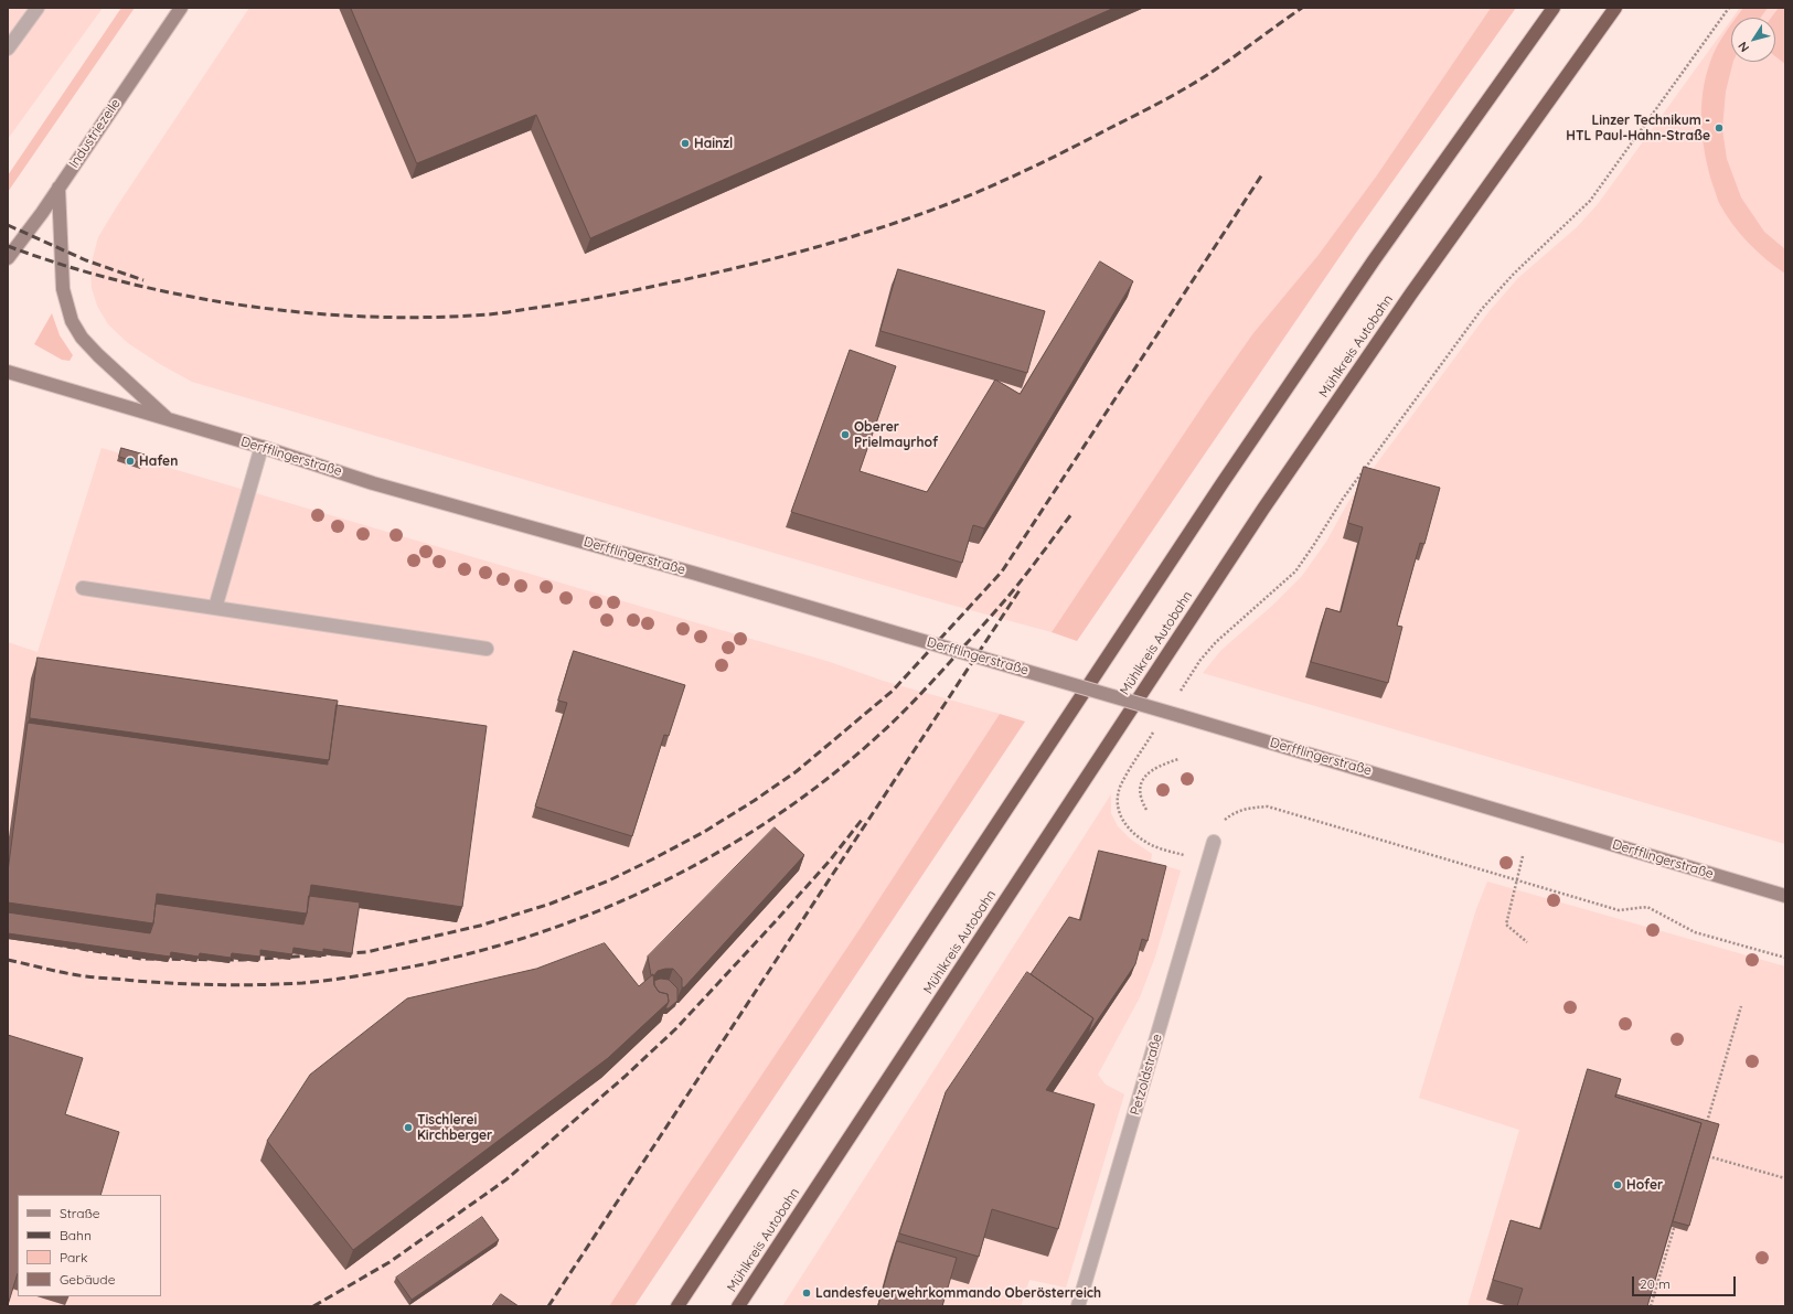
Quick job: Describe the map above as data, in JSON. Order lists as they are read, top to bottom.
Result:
{
  "streets": {
    "highway": ["Mühlkreis Autobahn"],
    "street": ["Industriezeile", "Derfflingerstraße", "Petzoldstraße"]
  },
  "crossings": [
    ["Industriezeile", "Derfflingerstraße"]
  ],
  "places": [
    "Linzer Technikum - HTL Paul-Hahn-Straße",
    "Hainzl",
    "Oberer Prielmayrhof",
    "Hafen",
    "Tischlerei Kirchberger",
    "Hofer",
    "Landesfeuerwehrkommando Oberösterreich"
  ],
  "legend": [
    "Straße",
    "Bahn",
    "Park",
    "Gebäude"
  ],
  "scale_bar": "20 m",
  "north": "bottom left"
}
